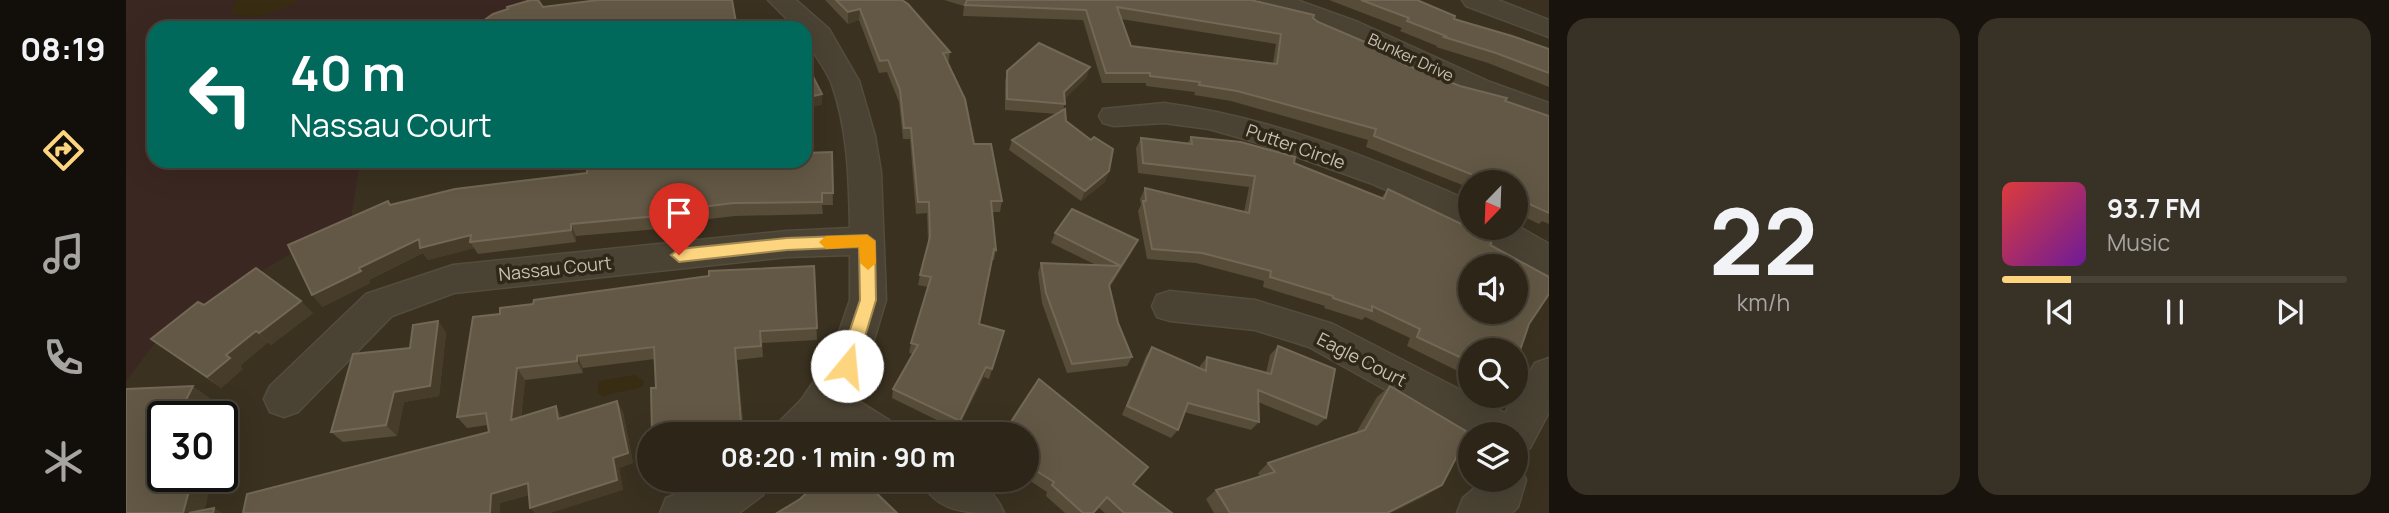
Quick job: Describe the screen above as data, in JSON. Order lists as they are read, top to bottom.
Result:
{
  "streets": {
    "street": [
      "Bunker Drive",
      "Putter Circle",
      "Nassau Court",
      "Eagle Court"
    ]
  },
  "north": "bottom left",
  "page": {
    "tabs": "08:19",
    "tile": ["22", "km/h"],
    "turn": ["40 m", "Nassau Court"],
    "song": ["93.7 FM", "Music"],
    "limit": "30",
    "trip": "08:20 · 1 min · 90 m"
  }
}
